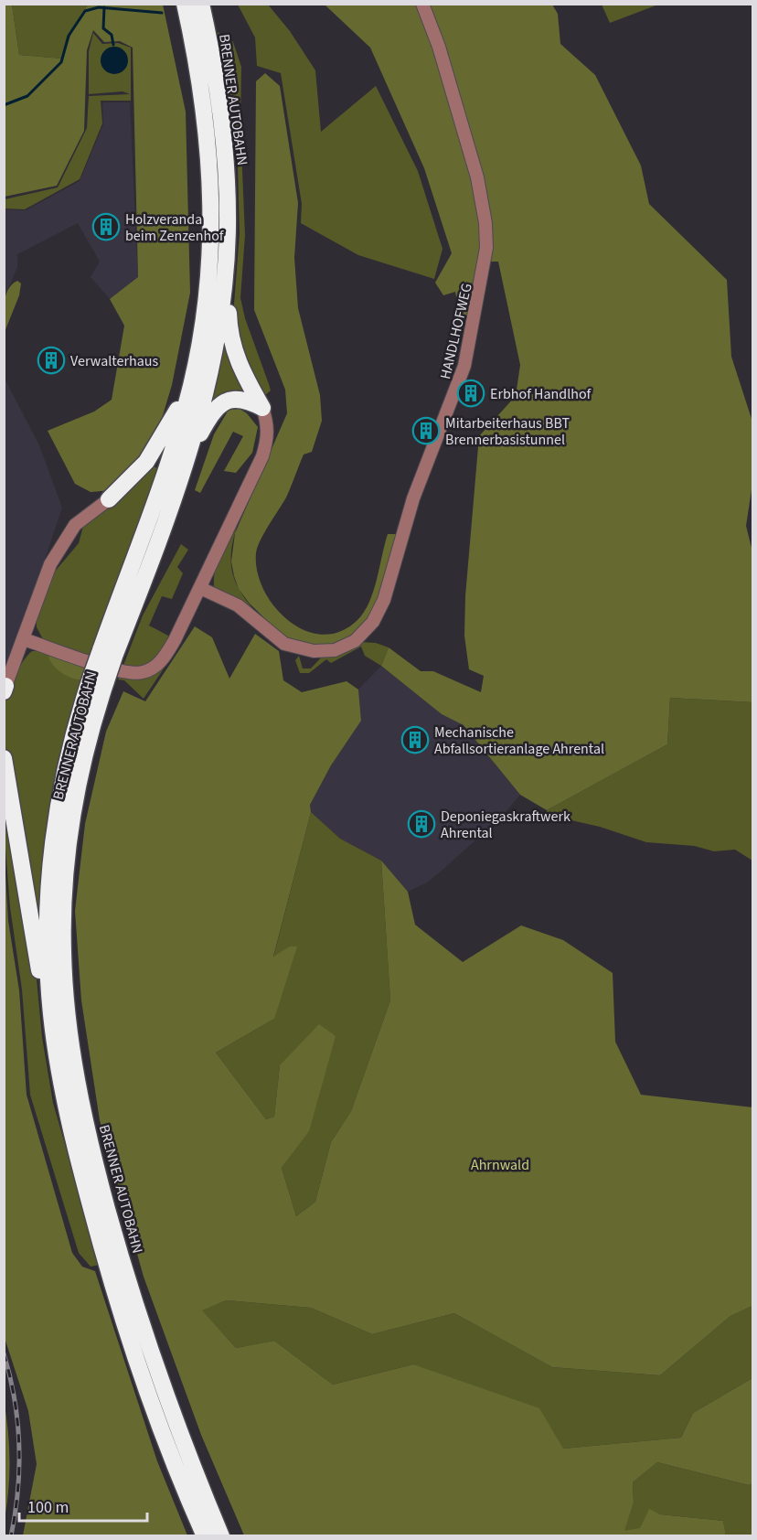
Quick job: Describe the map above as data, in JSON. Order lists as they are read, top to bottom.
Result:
{
  "streets": {
    "highway": ["BRENNER AUTOBAHN"],
    "street": ["HANDLHOFWEG"]
  },
  "parks": ["Ahrnwald"],
  "places": {
    "building": [
      "Holzveranda beim Zenzenhof",
      "Verwalterhaus",
      "Erbhof Handlhof",
      "Mitarbeiterhaus BBT Brennerbasistunnel",
      "Mechanische Abfallsortieranlage Ahrental",
      "Deponiegaskraftwerk Ahrental"
    ]
  },
  "scale_bar": "100 m"
}
